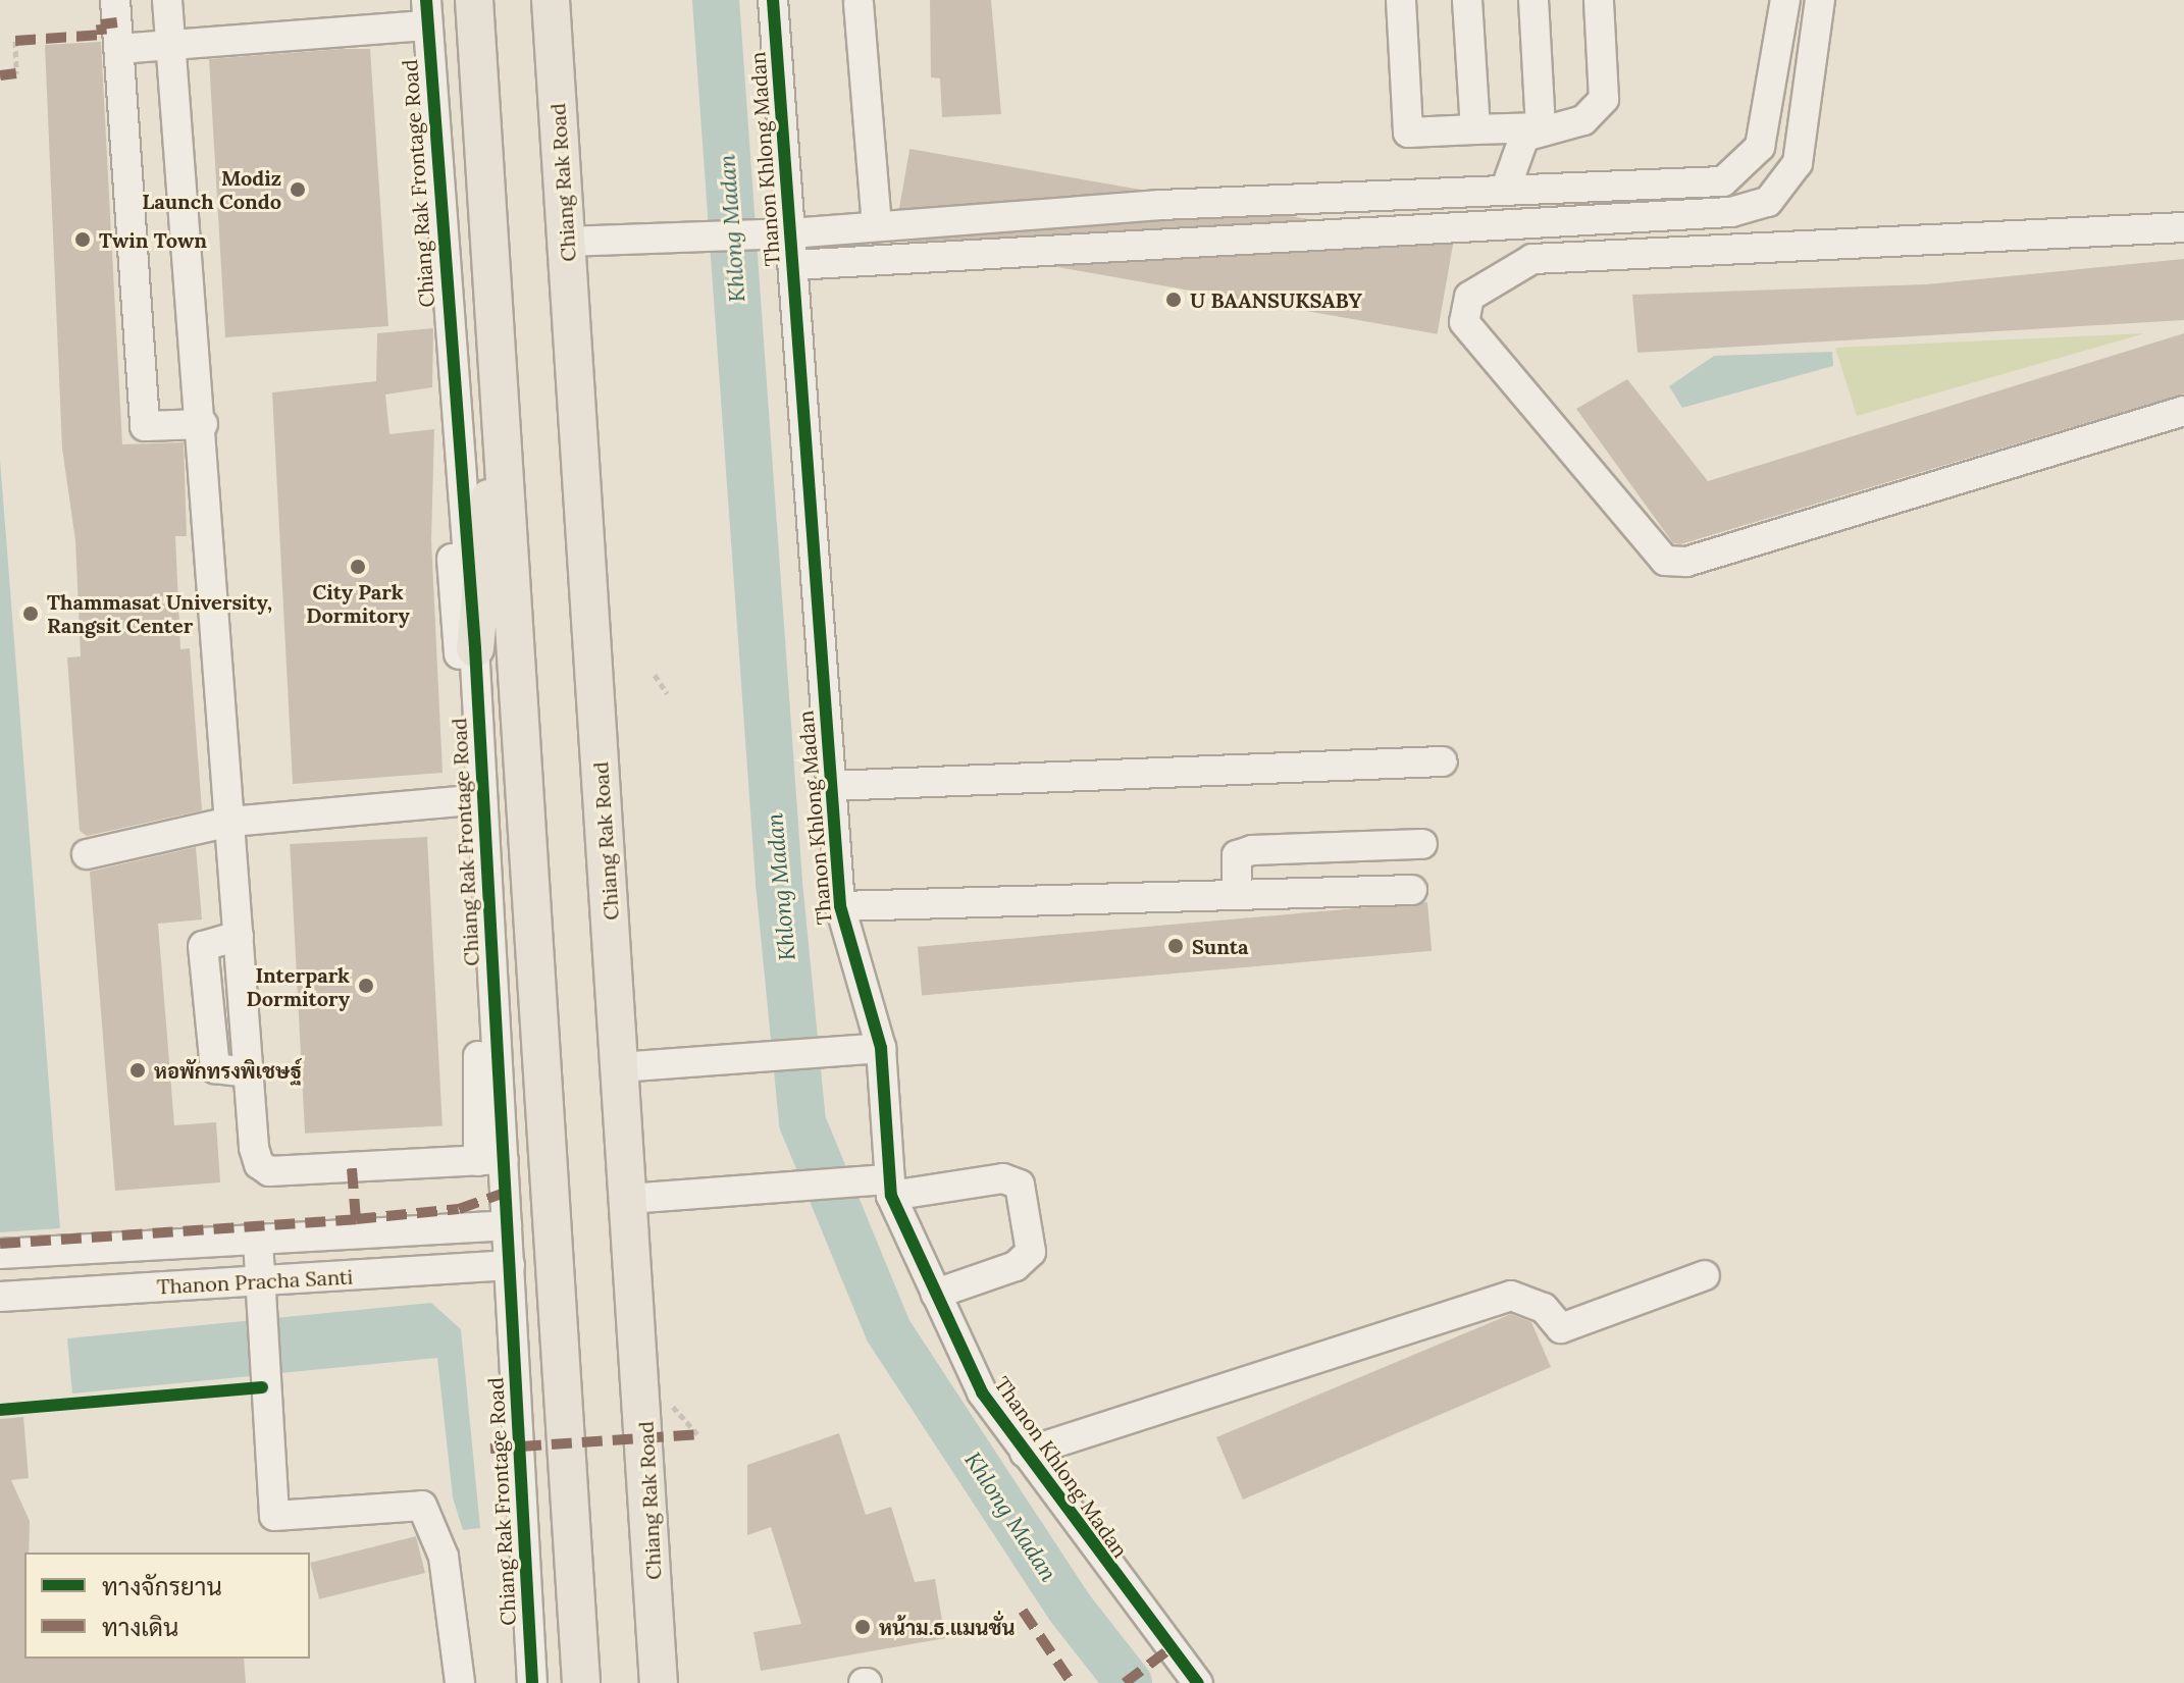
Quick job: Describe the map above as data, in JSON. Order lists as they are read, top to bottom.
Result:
{
  "streets": {
    "main road": ["Chiang Rak Road"],
    "street": ["Thanon Khlong Madan", "Chiang Rak Frontage Road", "Thanon Pracha Santi"]
  },
  "crossings": [
    ["Chiang Rak Frontage Road", "Thanon Pracha Santi"]
  ],
  "water": ["Khlong Madan"],
  "places": [
    "Modiz Launch Condo",
    "Twin Town",
    "U BAANSUKSABY",
    "City Park Dormitory",
    "Thammasat University, Rangsit Center",
    "Sunta",
    "Interpark Dormitory",
    "หอพักทรงพิเชษฐ์",
    "หน้าม.ธ.แมนชั่น"
  ],
  "legend": ["ทางจักรยาน", "ทางเดิน"]
}
